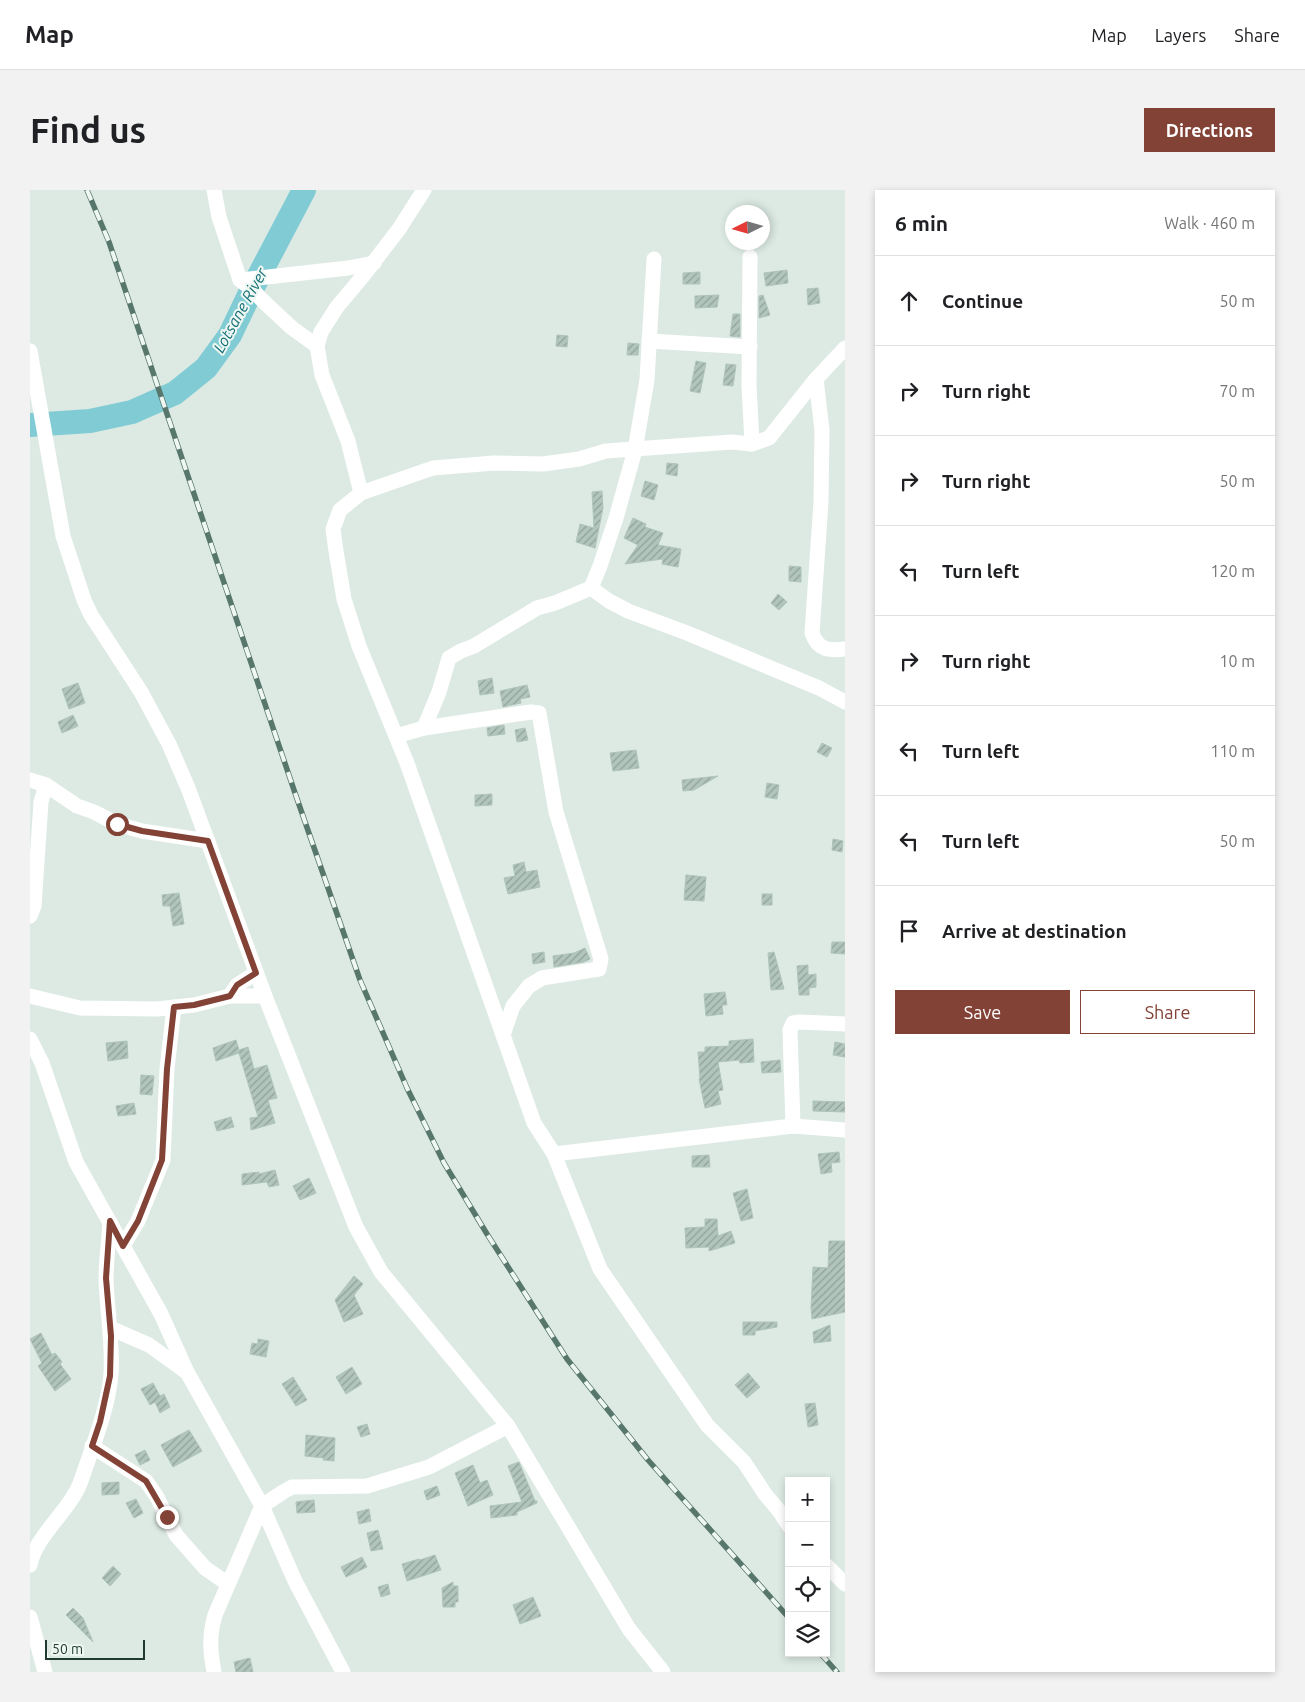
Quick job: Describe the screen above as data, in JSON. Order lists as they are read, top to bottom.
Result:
{
  "water": ["Lotsane River"],
  "scale_bar": "50 m",
  "north": "left",
  "page": {
    "header": "Map",
    "nav": ["Map", "Layers", "Share"],
    "buttons": [
      "Directions",
      ["Save", "Share"]
    ],
    "title": "Find us",
    "heading": ["6 min", "Walk · 460 m"],
    "list": [
      ["Continue", "50 m"],
      ["Turn right", "70 m"],
      ["Turn right", "50 m"],
      ["Turn left", "120 m"],
      ["Turn right", "10 m"],
      ["Turn left", "110 m"],
      ["Turn left", "50 m"],
      "Arrive at destination"
    ],
    "map_buttons": ["+", "−"],
    "scale": "50 m"
  }
}
